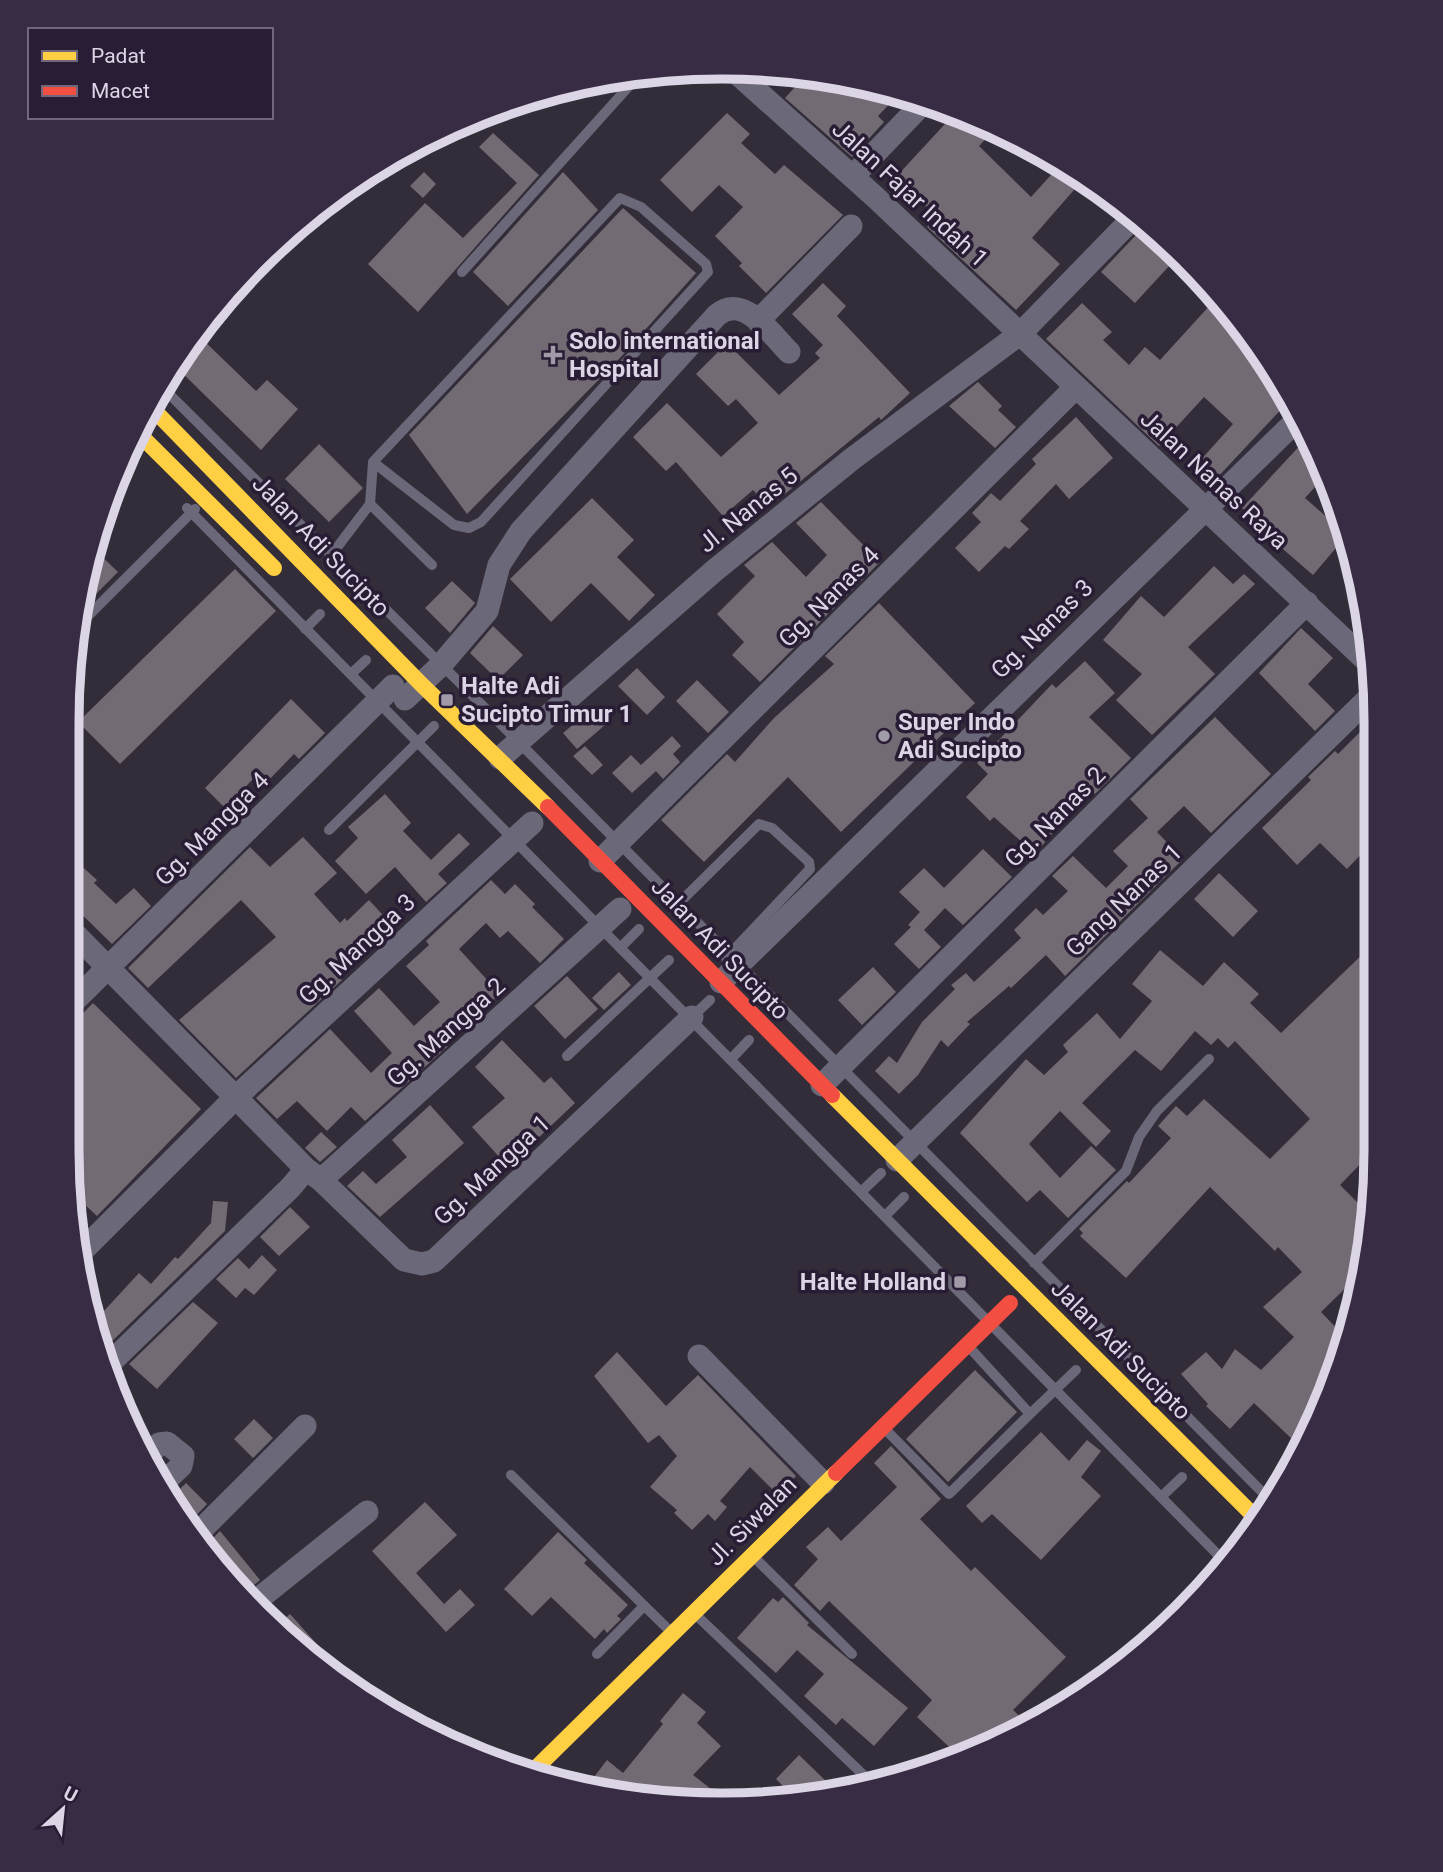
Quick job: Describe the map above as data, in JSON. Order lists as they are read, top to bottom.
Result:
{
  "streets": {
    "main road": ["Jalan Adi Sucipto", "Jl. Siwalan"],
    "street": [
      "Jalan Fajar Indah 1",
      "Jalan Nanas Raya",
      "Jl. Nanas 5",
      "Gg. Nanas 4",
      "Gg. Nanas 3",
      "Gg. Nanas 2",
      "Gg. Mangga 4",
      "Gang Nanas 1",
      "Gg. Mangga 3",
      "Gg. Mangga 2",
      "Gg. Mangga 1"
    ]
  },
  "crossings": [
    ["Jalan Fajar Indah 1", "Jalan Nanas Raya"],
    ["Jalan Fajar Indah 1", "Jl. Nanas 5"],
    ["Jalan Nanas Raya", "Jl. Nanas 5"],
    ["Jalan Nanas Raya", "Gg. Nanas 4"],
    ["Jalan Nanas Raya", "Gg. Nanas 3"],
    ["Jalan Nanas Raya", "Gg. Nanas 2"],
    ["Jl. Nanas 5", "Jalan Adi Sucipto"],
    ["Jalan Adi Sucipto", "Gg. Nanas 4"],
    ["Jalan Adi Sucipto", "Gg. Nanas 3"],
    ["Jalan Adi Sucipto", "Gg. Nanas 2"],
    ["Jalan Adi Sucipto", "Gg. Mangga 4"],
    ["Jalan Adi Sucipto", "Gang Nanas 1"],
    ["Jalan Adi Sucipto", "Gg. Mangga 3"],
    ["Jalan Adi Sucipto", "Gg. Mangga 2"],
    ["Jalan Adi Sucipto", "Gg. Mangga 1"],
    ["Jalan Adi Sucipto", "Jl. Siwalan"],
    ["Gg. Mangga 4", "Gg. Mangga 1"],
    ["Gg. Mangga 3", "Gg. Mangga 1"],
    ["Gg. Mangga 2", "Gg. Mangga 1"]
  ],
  "places": {
    "health": ["Solo international Hospital"],
    "transit": ["Halte Adi Sucipto Timur 1", "Halte Holland"],
    "other": ["Super Indo Adi Sucipto"]
  },
  "legend": ["Padat", "Macet"],
  "north": "top right"
}
